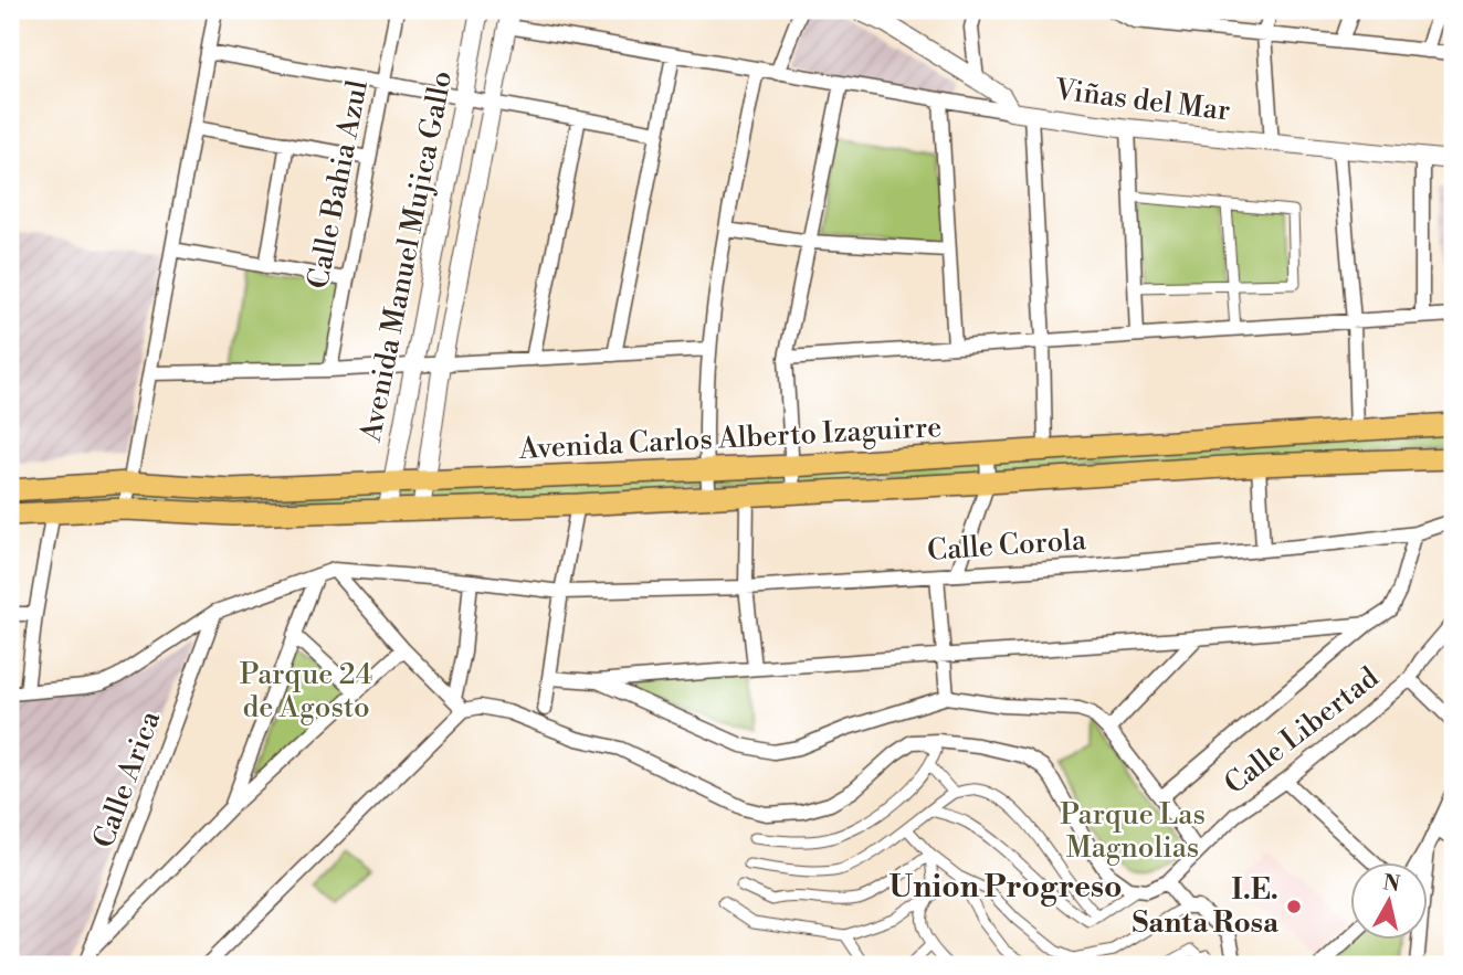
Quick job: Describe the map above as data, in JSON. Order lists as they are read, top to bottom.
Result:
{
  "streets": {
    "main road": ["Avenida Carlos Alberto Izaguirre"],
    "street": [
      "Viñas del Mar",
      "Calle Bahia Azul",
      "Avenida Manuel Mujica Gallo",
      "Calle Corola",
      "Calle Libertad",
      "Calle Arica"
    ]
  },
  "crossings": [
    ["Avenida Manuel Mujica Gallo", "Avenida Carlos Alberto Izaguirre"]
  ],
  "districts": ["Union Progreso"],
  "parks": ["Parque 24 de Agosto", "Parque Las Magnolias"],
  "places": ["I.E. Santa Rosa"],
  "north": "top"
}
